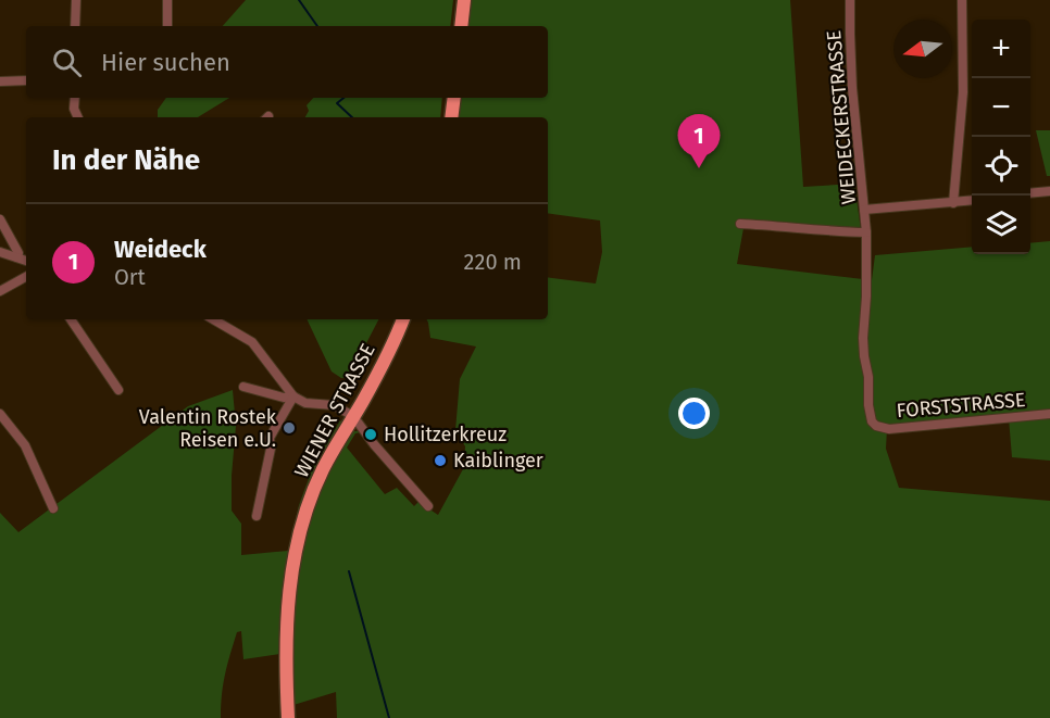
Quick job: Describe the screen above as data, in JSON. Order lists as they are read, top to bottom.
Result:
{
  "streets": {
    "main road": ["WIENER STRASSE"],
    "street": ["WEIDECKERSTRASSE", "FORSTSTRASSE"]
  },
  "crossings": [
    ["WEIDECKERSTRASSE", "FORSTSTRASSE"]
  ],
  "places": ["Valentin Rostek Reisen e.U.", "Hollitzerkreuz", "Kaiblinger"],
  "north": "left",
  "page": {
    "map_buttons": ["+", "−"],
    "search": "Hier suchen",
    "pins": "1",
    "heading": "In der Nähe",
    "list": [
      {
        "mark": "1",
        "name": "Weideck",
        "note": "Ort",
        "value": "220 m"
      }
    ]
  }
}
